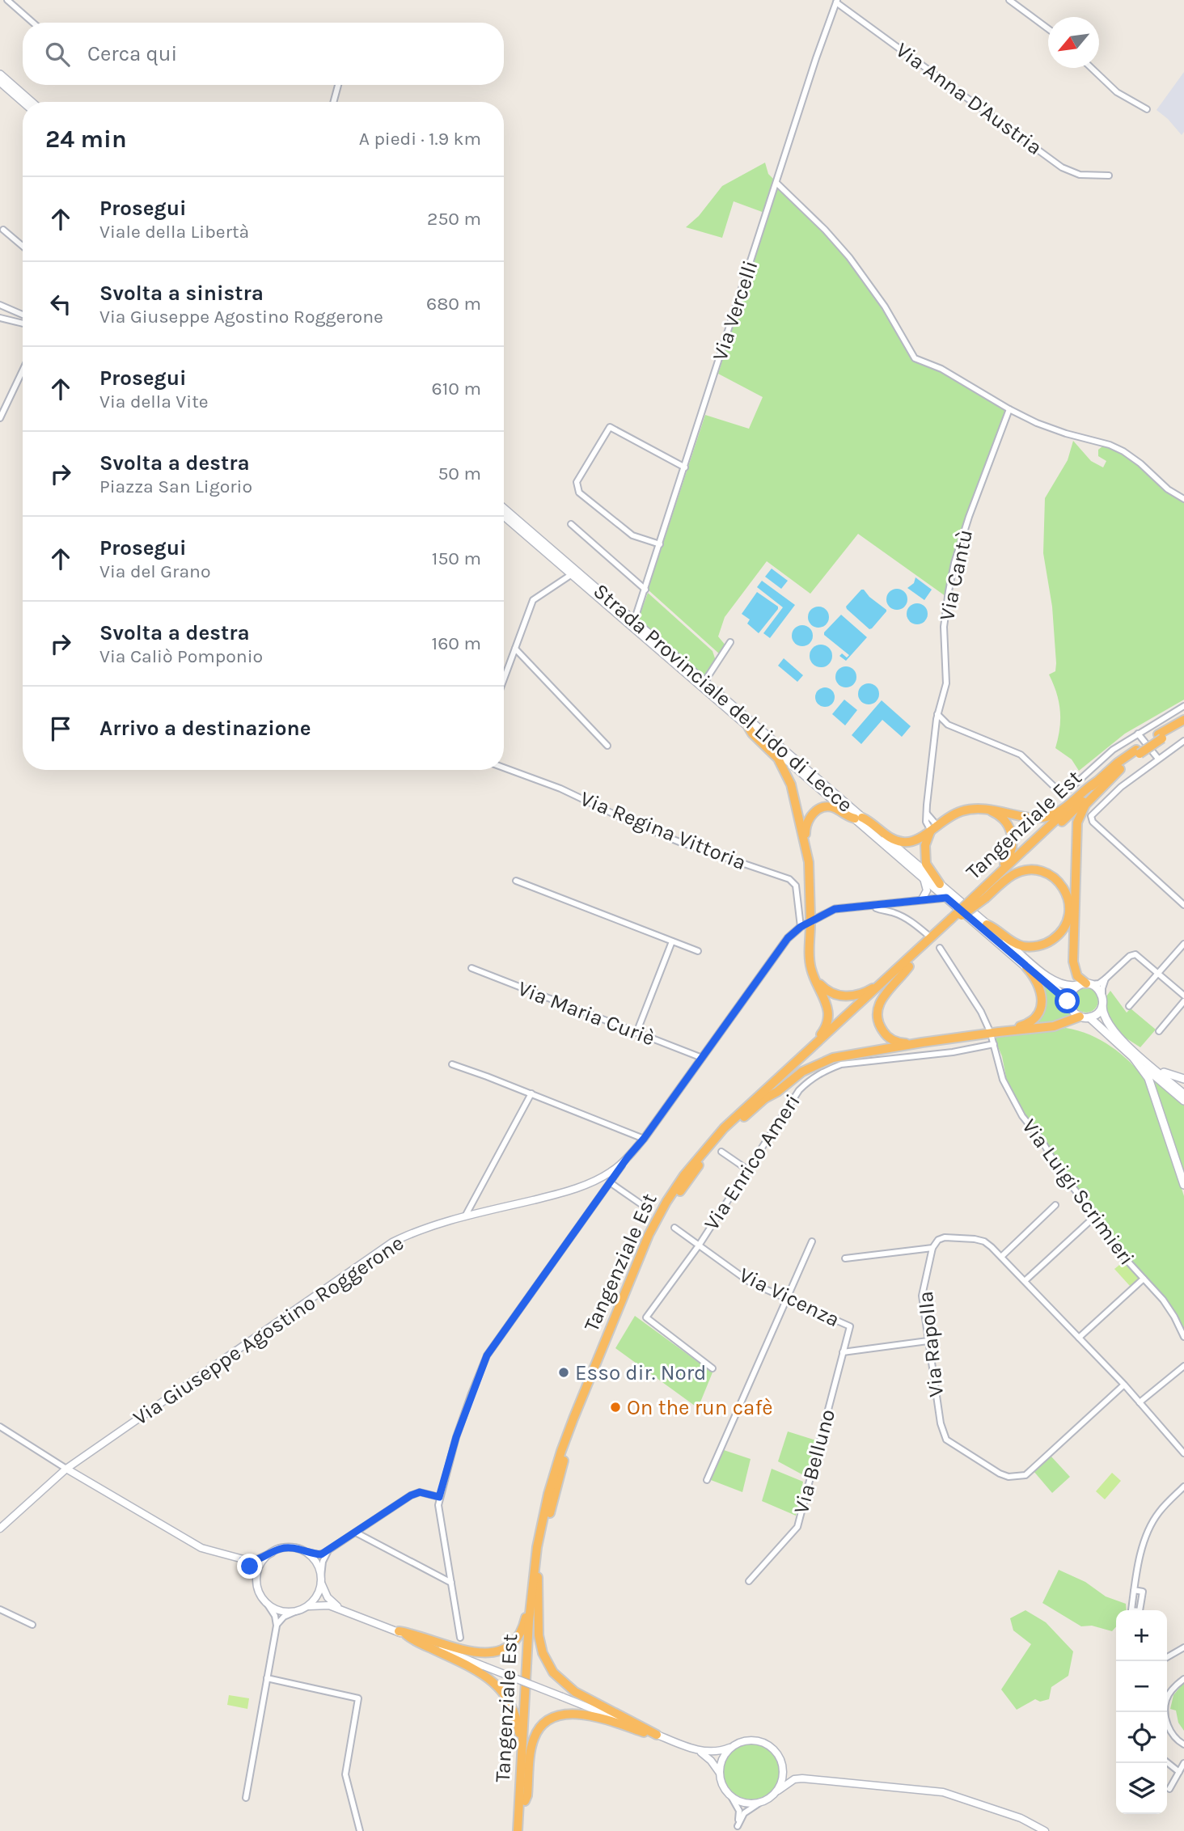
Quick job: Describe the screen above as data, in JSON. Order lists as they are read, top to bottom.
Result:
{
  "streets": {
    "highway": ["Tangenziale Est"],
    "main road": ["Strada Provinciale del Lido di Lecce"],
    "street": [
      "Via Anna D'Austria",
      "Via Vercelli",
      "Via Cantù",
      "Via Regina Vittoria",
      "Via Maria Curiè",
      "Via Enrico Ameri",
      "Via Luigi Scrimieri",
      "Via Vicenza",
      "Via Giuseppe Agostino Roggerone",
      "Via Rapolla",
      "Via Belluno"
    ]
  },
  "crossings": [
    ["Via Anna D'Austria", "Via Vercelli"],
    ["Via Vercelli", "Strada Provinciale del Lido di Lecce"],
    ["Strada Provinciale del Lido di Lecce", "Via Giuseppe Agostino Roggerone"],
    ["Via Regina Vittoria", "Via Giuseppe Agostino Roggerone"],
    ["Via Maria Curiè", "Via Giuseppe Agostino Roggerone"],
    ["Via Enrico Ameri", "Via Luigi Scrimieri"],
    ["Via Enrico Ameri", "Via Vicenza"],
    ["Via Vicenza", "Via Belluno"]
  ],
  "places": ["Esso dir. Nord", "On the run cafè"],
  "north": "bottom left",
  "page": {
    "search": "Cerca qui",
    "heading": ["24 min", "A piedi · 1.9 km"],
    "list": [
      ["Prosegui", "Viale della Libertà", "250 m"],
      ["Svolta a sinistra", "Via Giuseppe Agostino Roggerone", "680 m"],
      ["Prosegui", "Via della Vite", "610 m"],
      ["Svolta a destra", "Piazza San Ligorio", "50 m"],
      ["Prosegui", "Via del Grano", "150 m"],
      ["Svolta a destra", "Via Caliò Pomponio", "160 m"],
      "Arrivo a destinazione"
    ],
    "map_buttons": ["+", "−"]
  }
}
